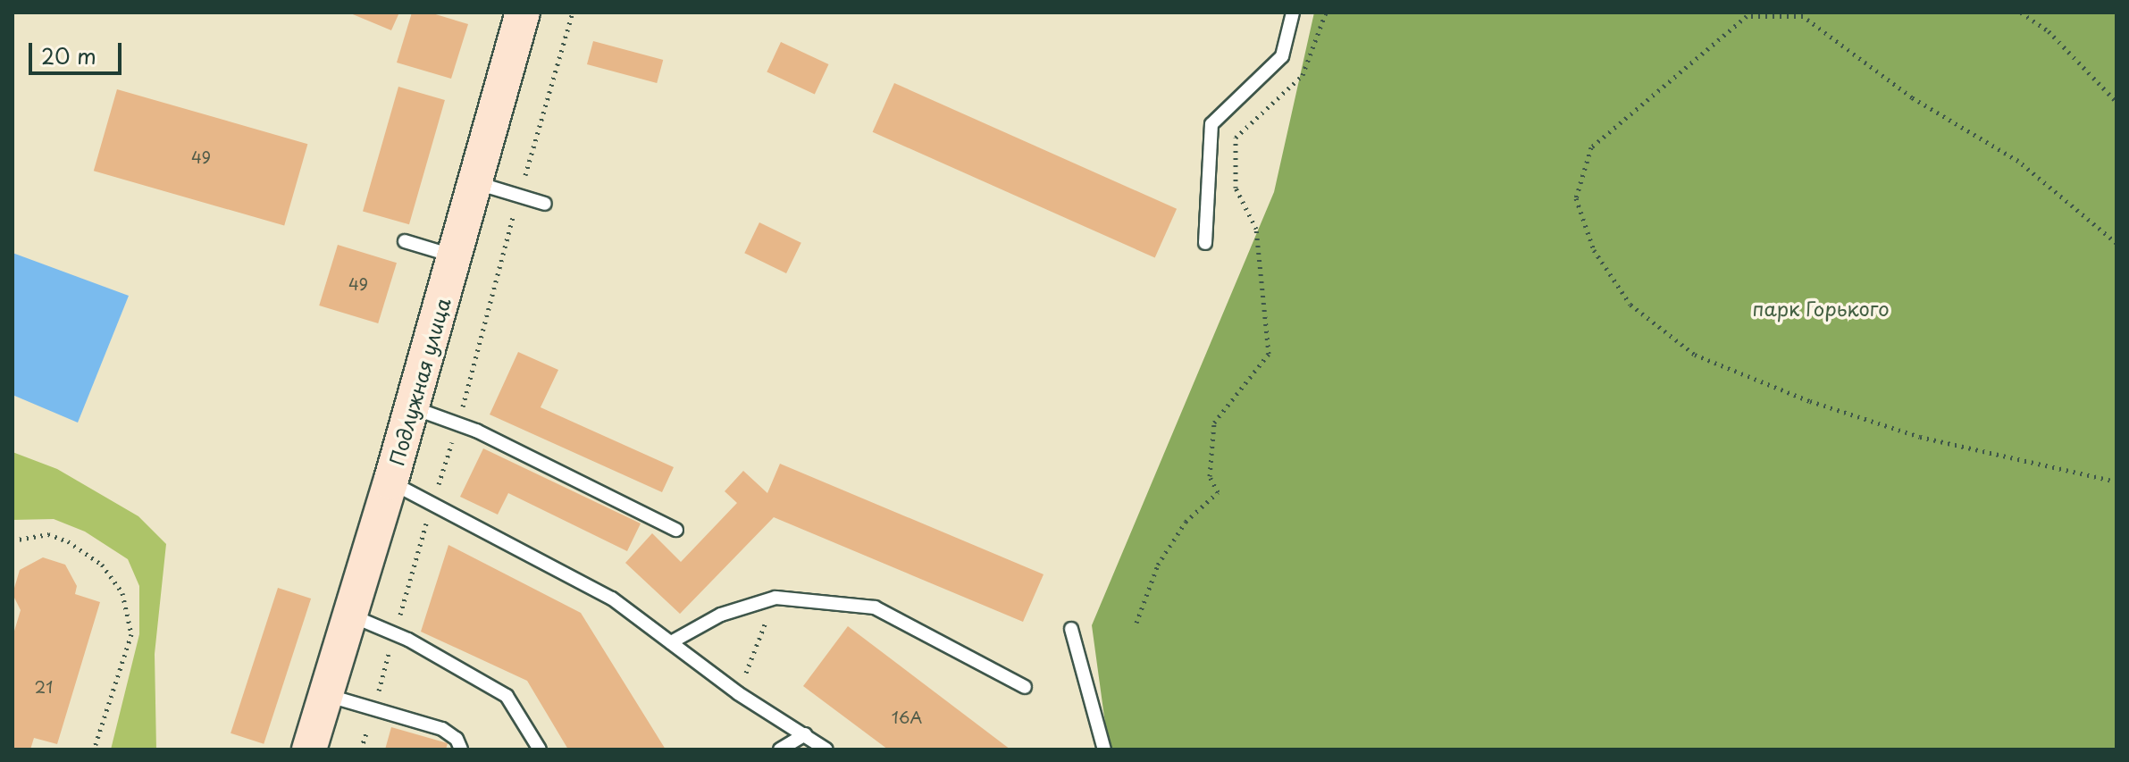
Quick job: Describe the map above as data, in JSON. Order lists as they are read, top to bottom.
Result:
{
  "streets": {
    "street": ["Подлужная улица"]
  },
  "parks": ["парк Горького"],
  "house_numbers": [
    "49",
    "49",
    "21",
    "16А"
  ],
  "scale_bar": "20 m"
}
